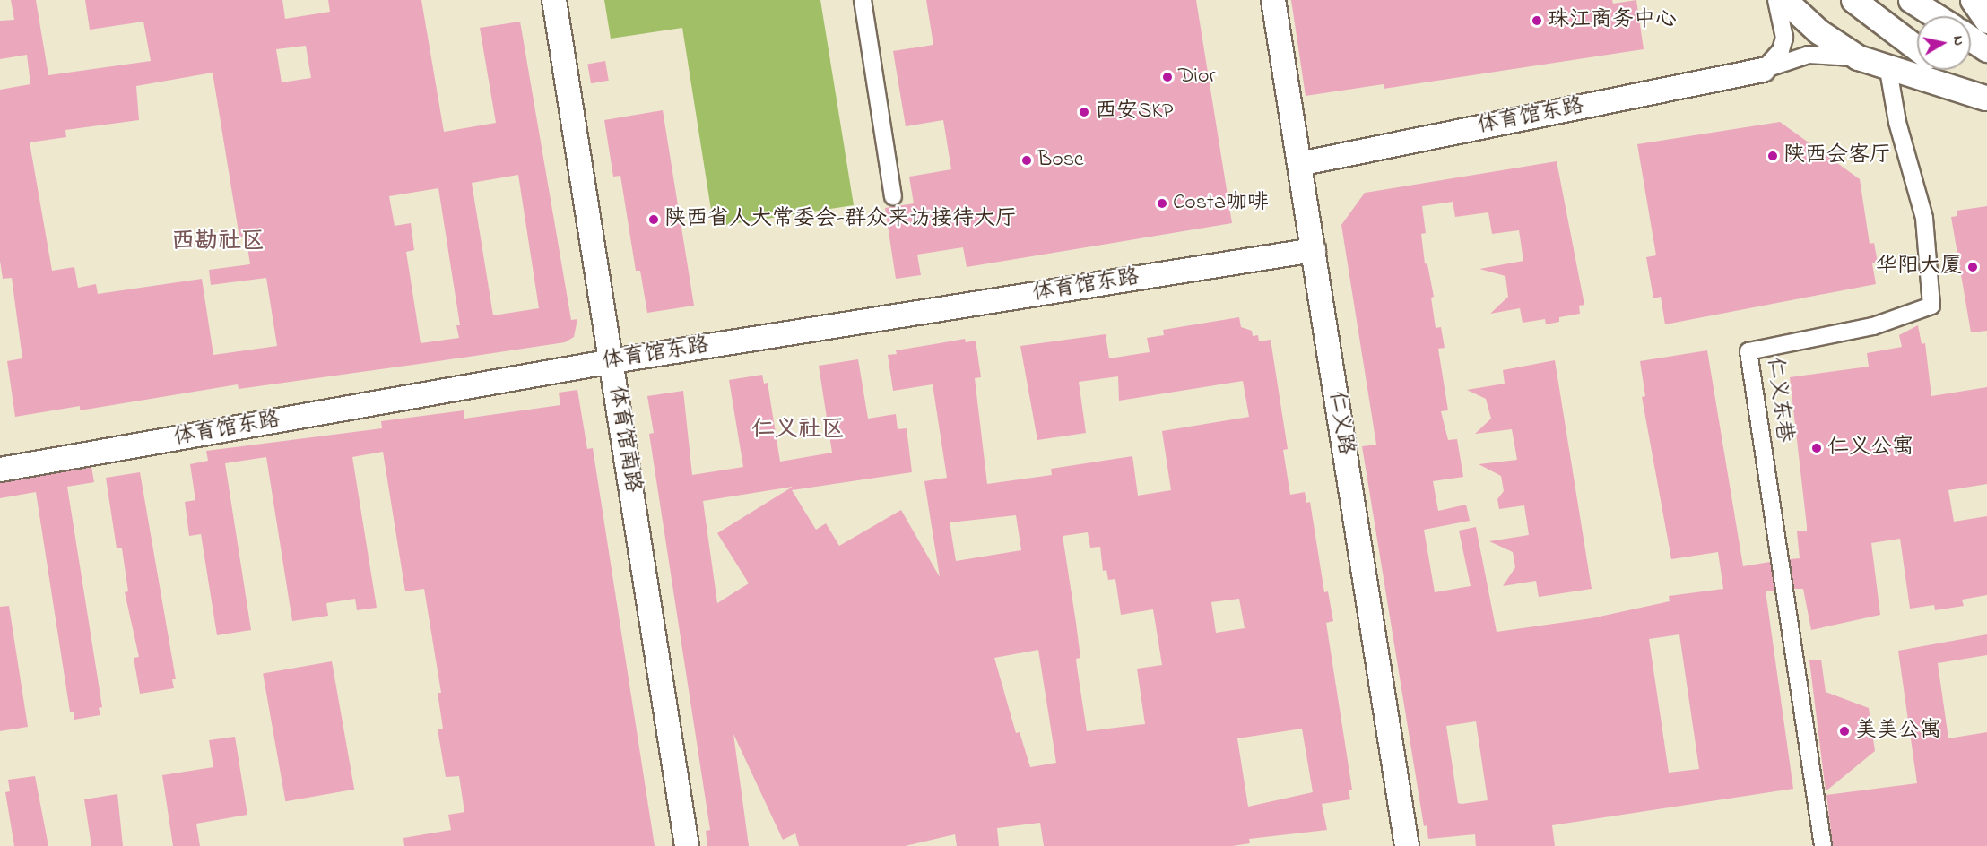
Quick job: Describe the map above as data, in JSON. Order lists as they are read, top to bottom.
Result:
{
  "streets": {
    "street": [
      "体育馆东路",
      "仁义东巷",
      "仁义路",
      "体育馆南路"
    ]
  },
  "crossings": [
    ["体育馆东路", "仁义路"],
    ["体育馆东路", "体育馆南路"]
  ],
  "districts": ["西勘社区", "仁义社区"],
  "places": [
    "珠江商务中心",
    "Dior",
    "西安SKP",
    "陕西会客厅",
    "Bose",
    "Costa咖啡",
    "陕西省人大常委会-群众来访接待大厅",
    "华阳大厦",
    "仁义公寓",
    "美美公寓"
  ],
  "north": "right"
}
